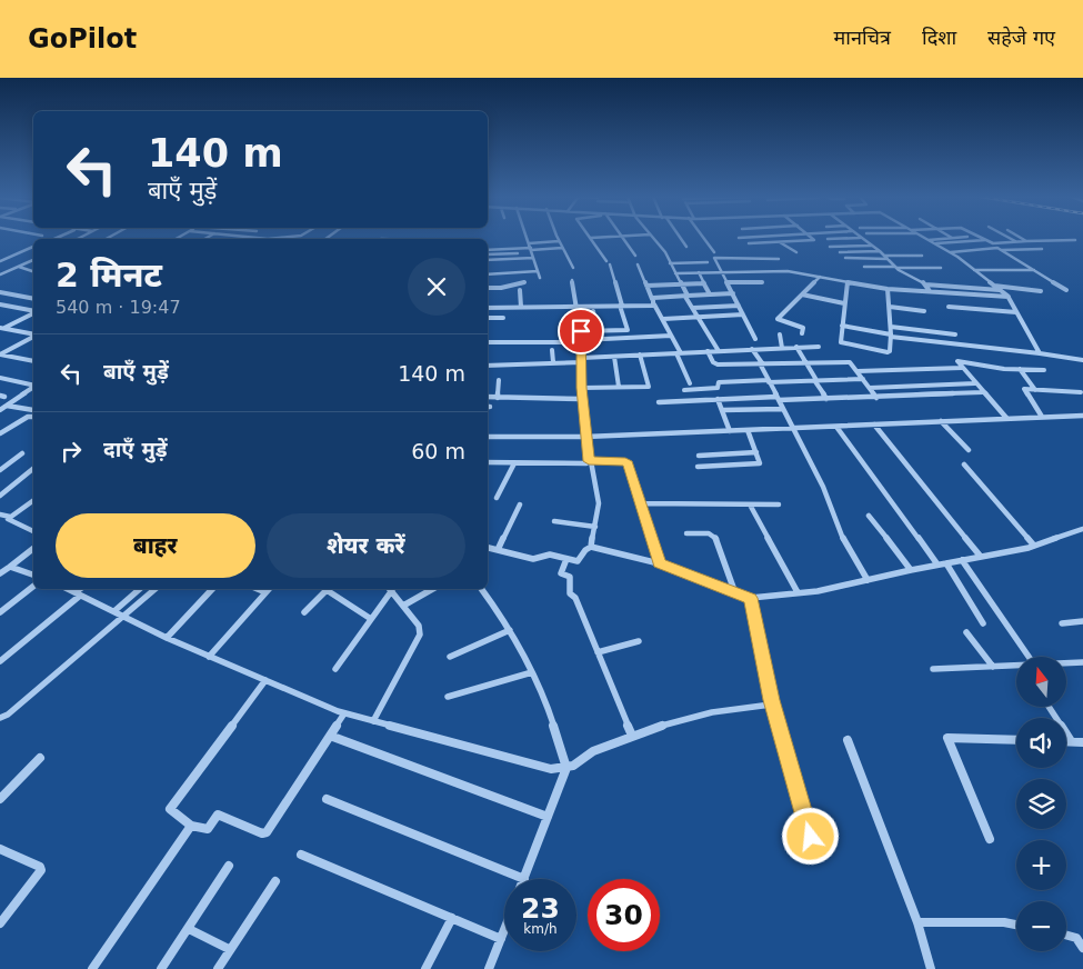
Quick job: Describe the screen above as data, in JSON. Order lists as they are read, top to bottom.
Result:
{
  "north": "top",
  "page": {
    "header": "GoPilot",
    "nav": ["मानचित्र", "दिशा", "सहेजे गए"],
    "turn": ["140 m", "बाएँ मुड़ें"],
    "heading": ["2 मिनट", "540 m · 19:47"],
    "list": [
      {
        "name": "बाएँ मुड़ें",
        "value": "140 m"
      },
      {
        "name": "दाएँ मुड़ें",
        "value": "60 m"
      }
    ],
    "buttons": ["बाहर", "शेयर करें"],
    "map_buttons": ["+", "−"],
    "speed": "23 km/h",
    "limit": "30"
  }
}
